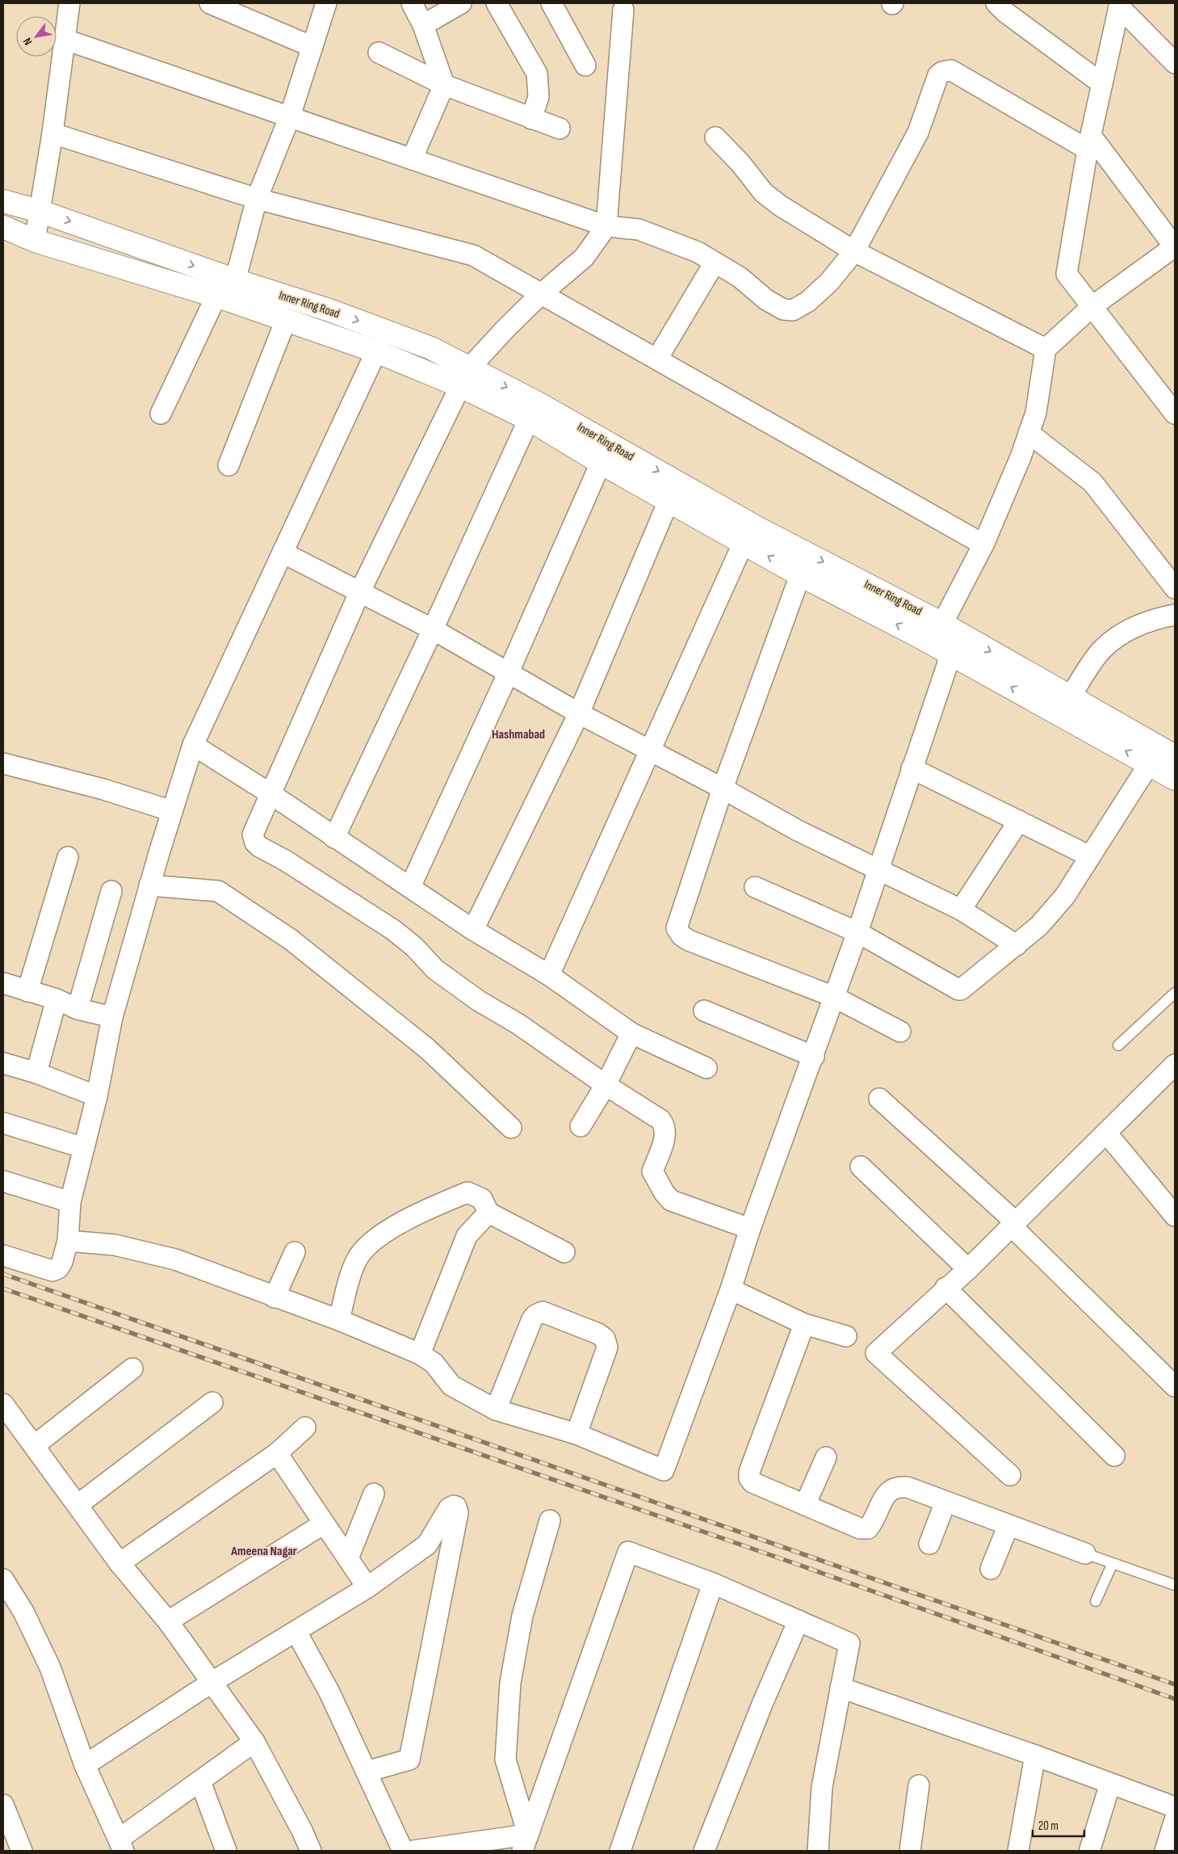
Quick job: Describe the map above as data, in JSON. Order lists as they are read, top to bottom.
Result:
{
  "streets": {
    "highway": ["Inner Ring Road"]
  },
  "districts": ["Hashmabad", "Ameena Nagar"],
  "scale_bar": "20 m",
  "north": "bottom left"
}
